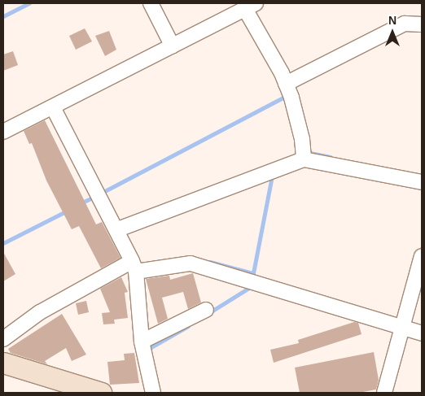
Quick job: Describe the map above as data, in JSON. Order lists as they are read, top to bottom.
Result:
{
  "north": "top"
}
